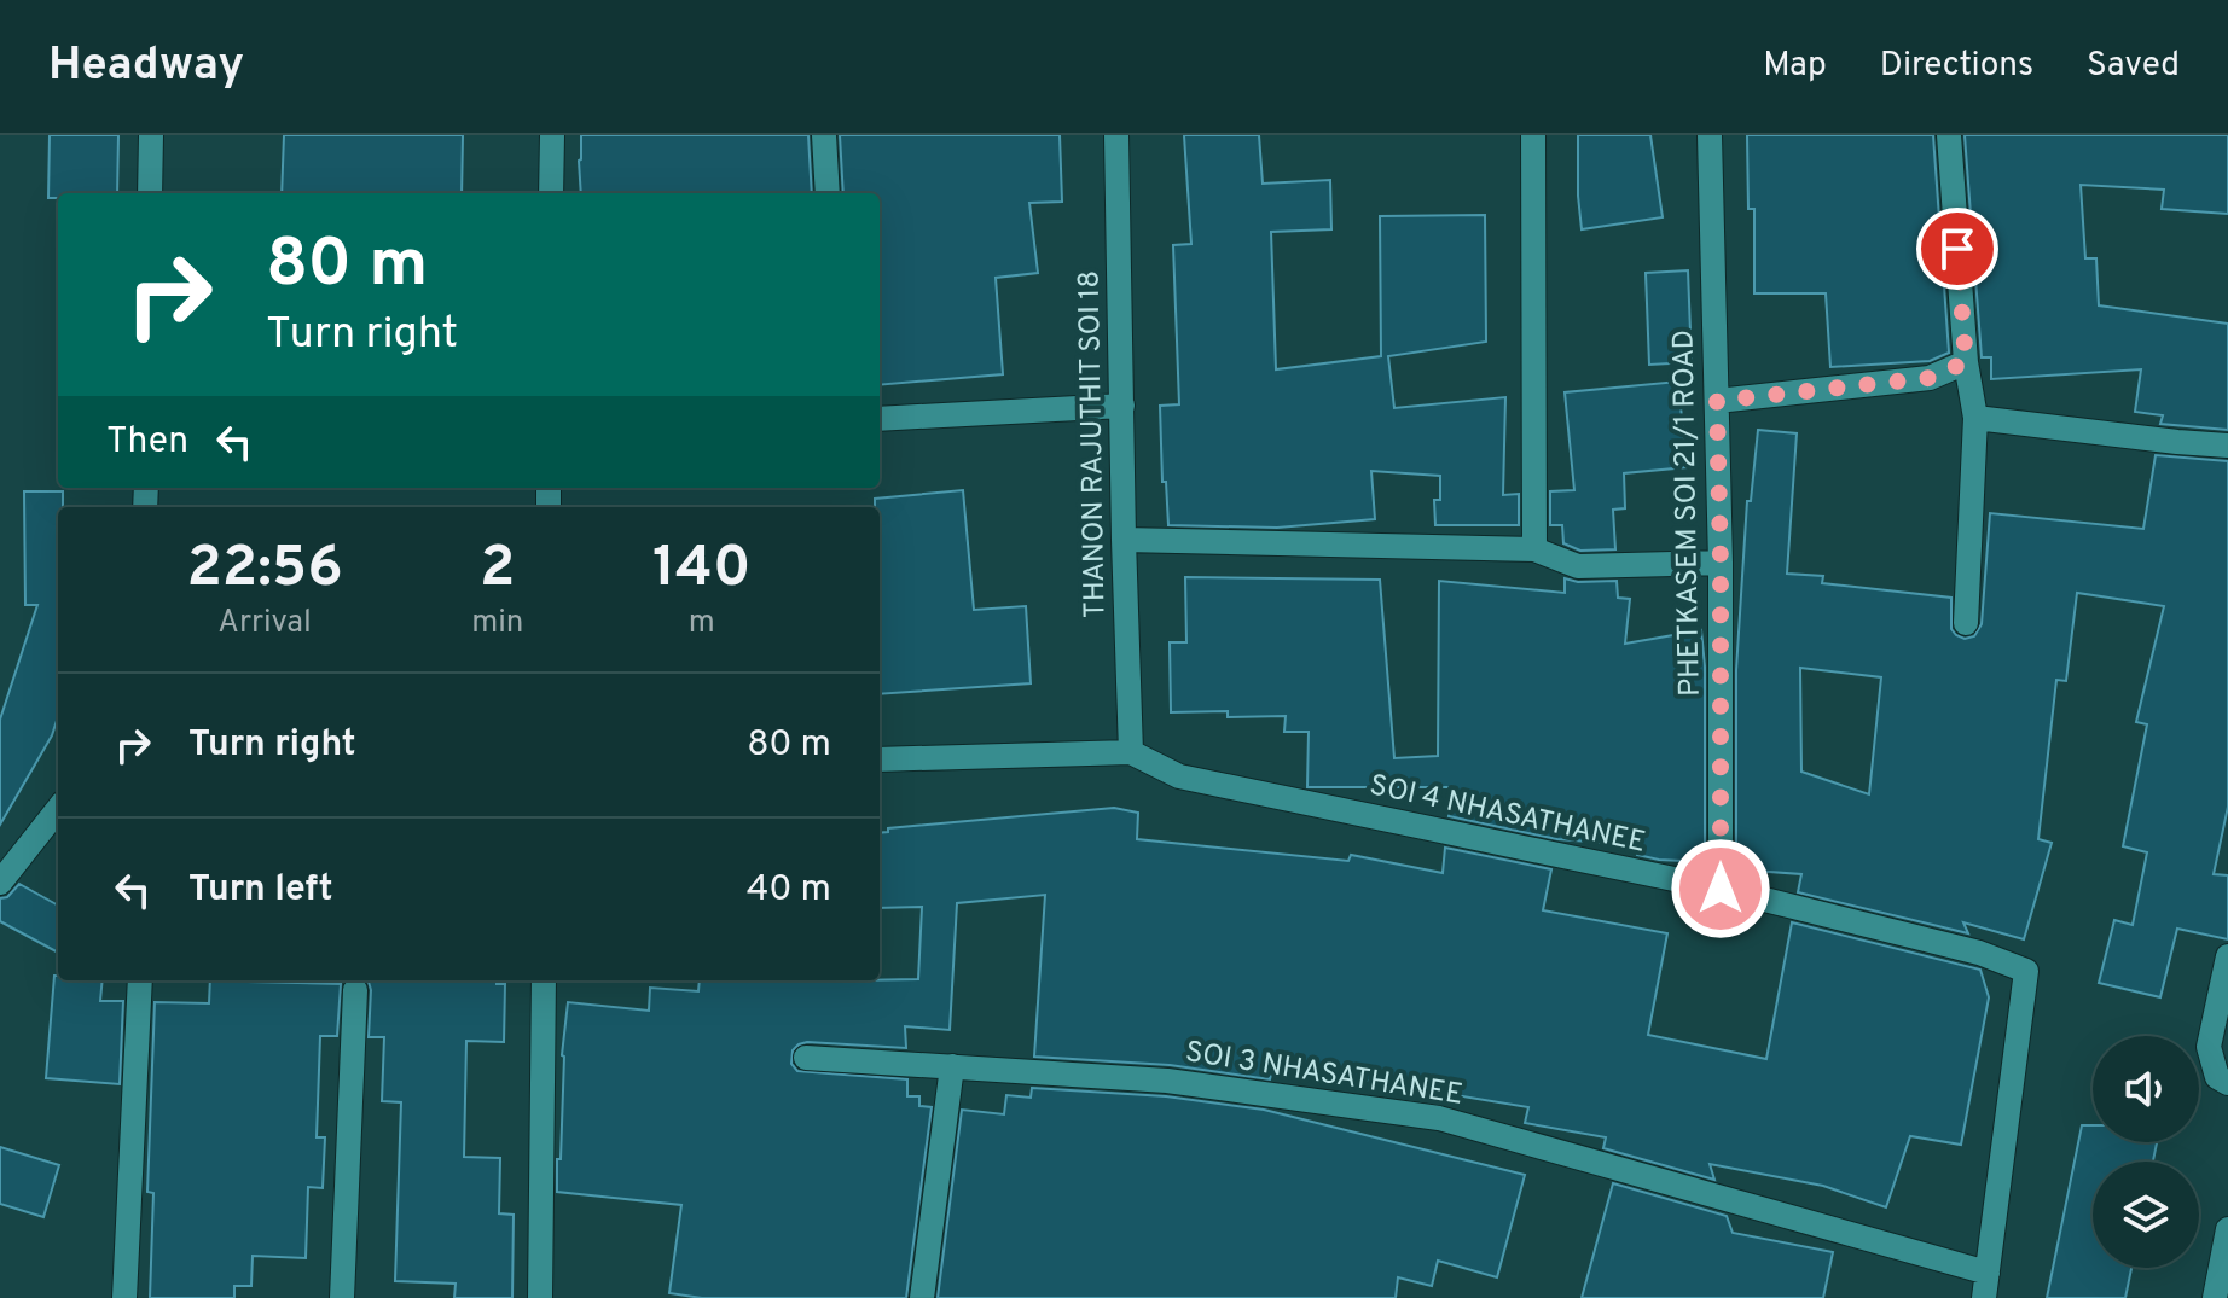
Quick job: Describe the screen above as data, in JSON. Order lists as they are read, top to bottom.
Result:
{
  "streets": {
    "street": [
      "THANON RAJUTHIT SOI 18",
      "PHETKASEM SOI 21/1 ROAD",
      "SOI 4 NHASATHANEE",
      "SOI 3 NHASATHANEE"
    ]
  },
  "crossings": [
    ["THANON RAJUTHIT SOI 18", "SOI 4 NHASATHANEE"],
    ["PHETKASEM SOI 21/1 ROAD", "SOI 4 NHASATHANEE"],
    ["SOI 4 NHASATHANEE", "SOI 3 NHASATHANEE"]
  ],
  "page": {
    "header": "Headway",
    "nav": ["Map", "Directions", "Saved"],
    "turn": ["80 m", "Turn right"],
    "then": "Then",
    "eta": [
      "22:56",
      "Arrival",
      "2",
      "min",
      "140",
      "m"
    ],
    "list": [
      {
        "name": "Turn right",
        "value": "80 m"
      },
      {
        "name": "Turn left",
        "value": "40 m"
      }
    ]
  }
}
